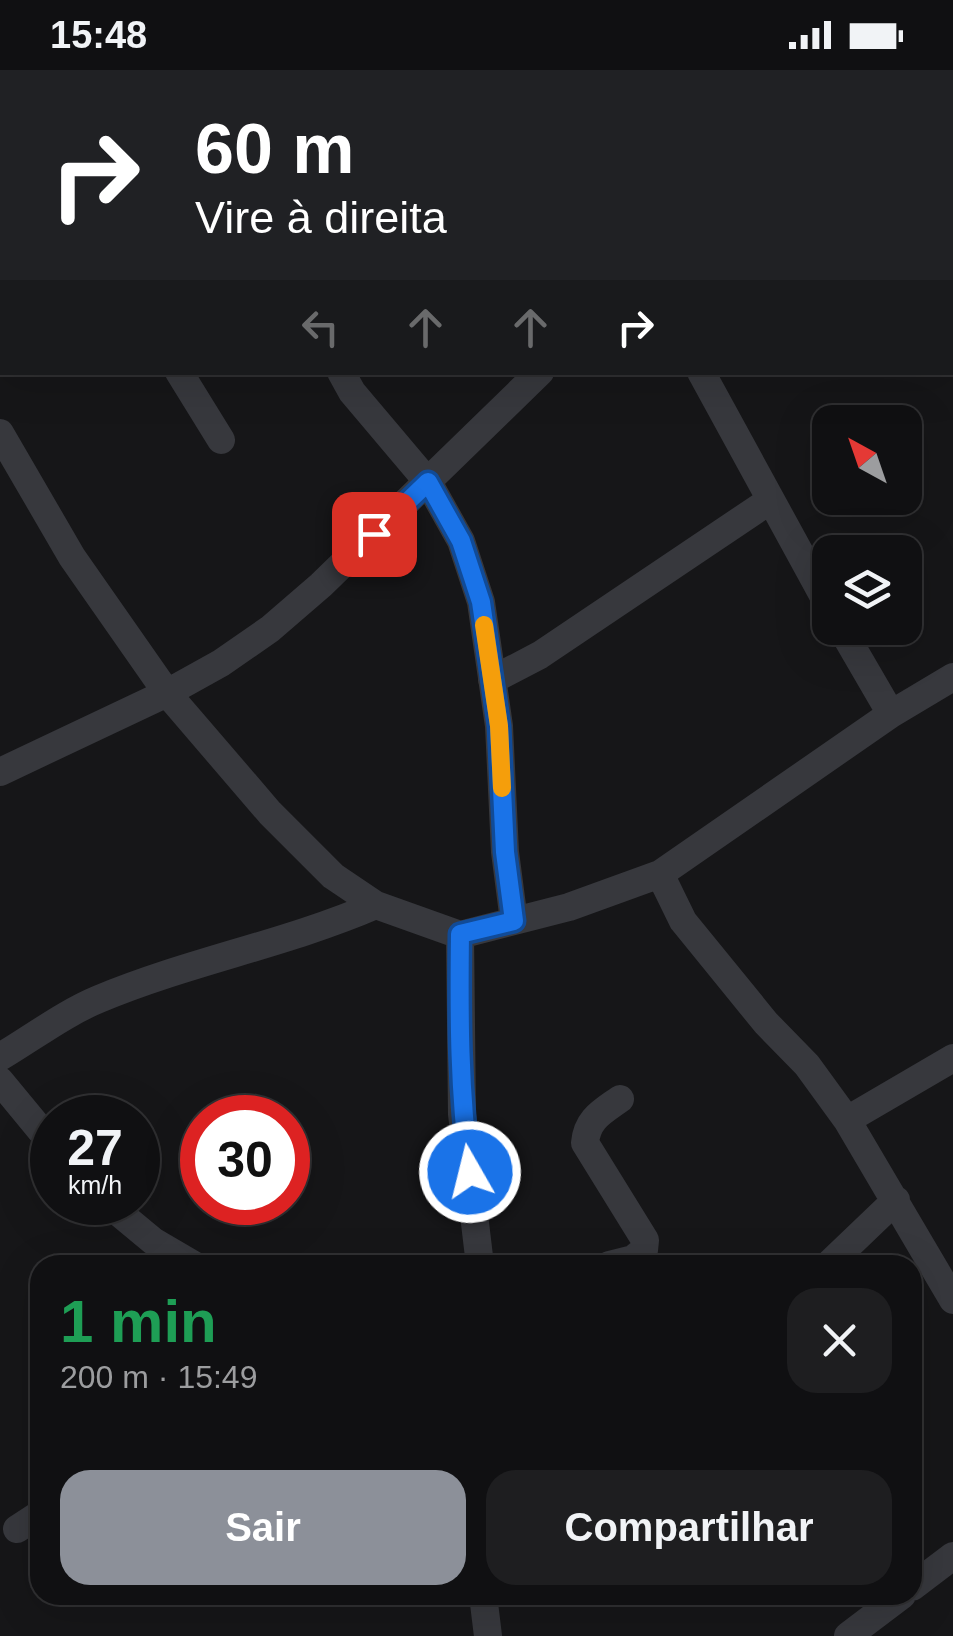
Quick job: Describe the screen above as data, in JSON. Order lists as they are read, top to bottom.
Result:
{
  "north": "top left",
  "page": {
    "status": "15:48",
    "turn": ["60 m", "Vire à direita"],
    "speed": "27 km/h",
    "limit": "30",
    "heading": ["1 min", "200 m · 15:49"],
    "buttons": ["Sair", "Compartilhar"]
  }
}
